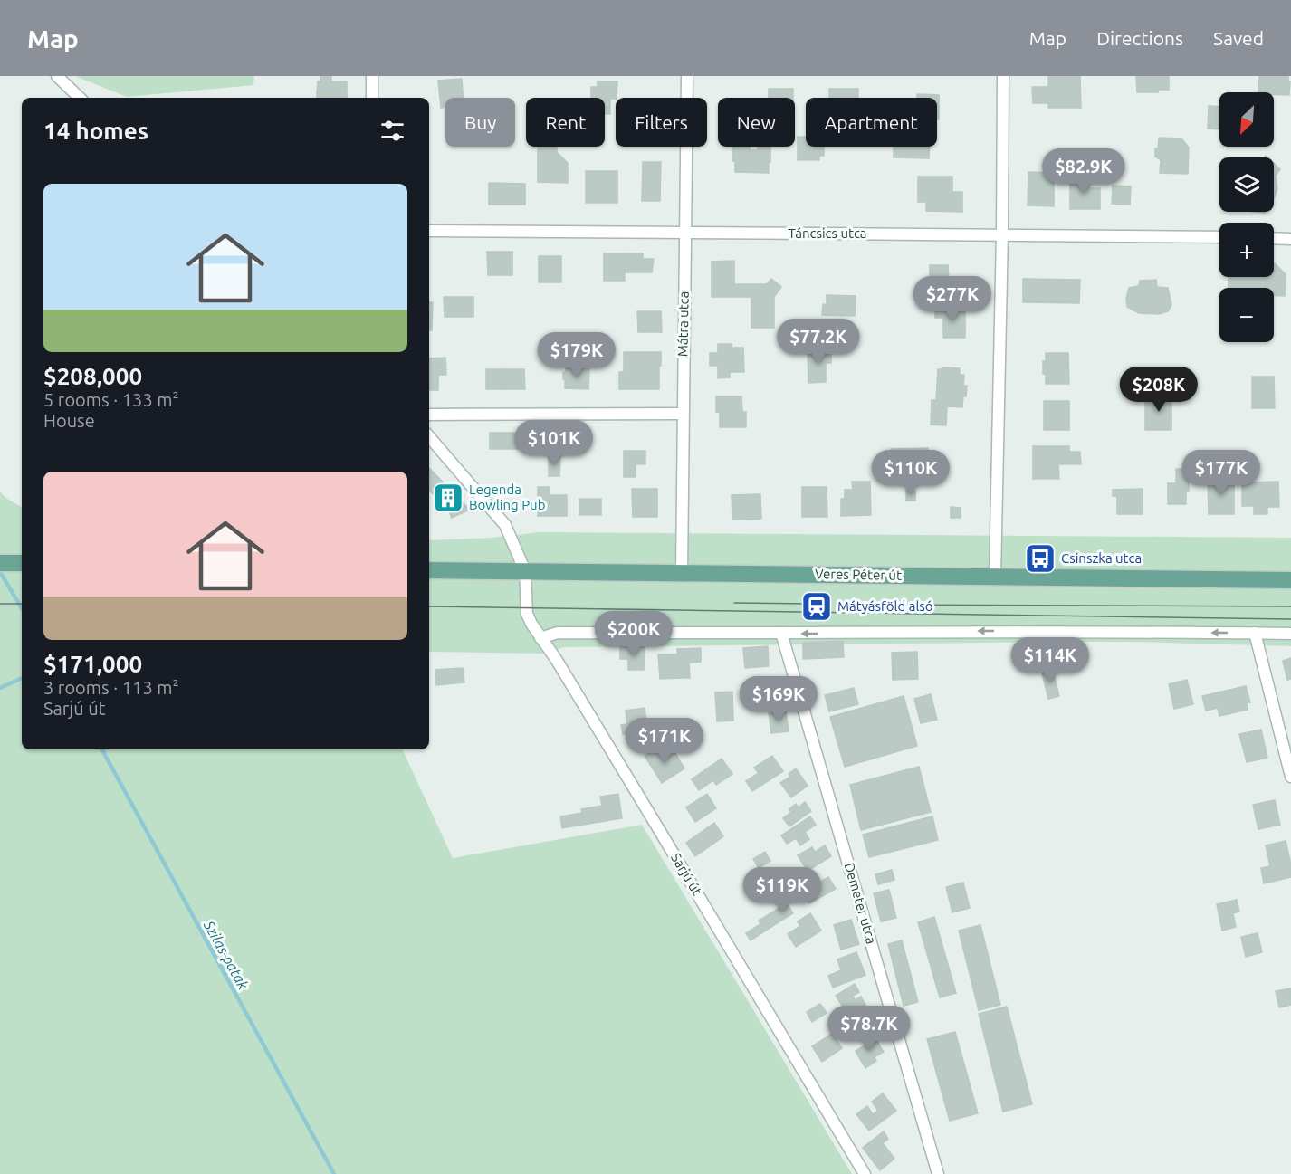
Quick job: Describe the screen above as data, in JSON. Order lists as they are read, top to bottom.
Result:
{
  "streets": {
    "main road": ["Veres Péter út"],
    "street": [
      "Táncsics utca",
      "Mátra utca",
      "Sarjú út",
      "Demeter utca"
    ]
  },
  "crossings": [
    ["Táncsics utca", "Mátra utca"],
    ["Mátra utca", "Veres Péter út"],
    ["Veres Péter út", "Sarjú út"]
  ],
  "water": ["Szilas-patak"],
  "places": {
    "building": ["Legenda Bowling Pub"],
    "bus stop": ["Csinszka utca"],
    "station": ["Mátyásföld alsó"]
  },
  "north": "bottom left",
  "page": {
    "header": "Map",
    "nav": ["Map", "Directions", "Saved"],
    "map_buttons": ["+", "−"],
    "chip": [
      "Buy",
      "Rent",
      "Filters",
      "New",
      "Apartment"
    ],
    "heading": "14 homes",
    "price": [
      "$82.9K",
      "$277K",
      "$77.2K",
      "$179K",
      "$208K",
      "$101K",
      "$110K",
      "$177K",
      "$200K",
      "$114K",
      "$169K",
      "$171K",
      "$119K",
      "$78.7K"
    ],
    "list": [
      {
        "name": "$208,000",
        "note": "5 rooms · 133 m² · House"
      },
      {
        "name": "$171,000",
        "note": "3 rooms · 113 m² · Sarjú út"
      }
    ]
  }
}
